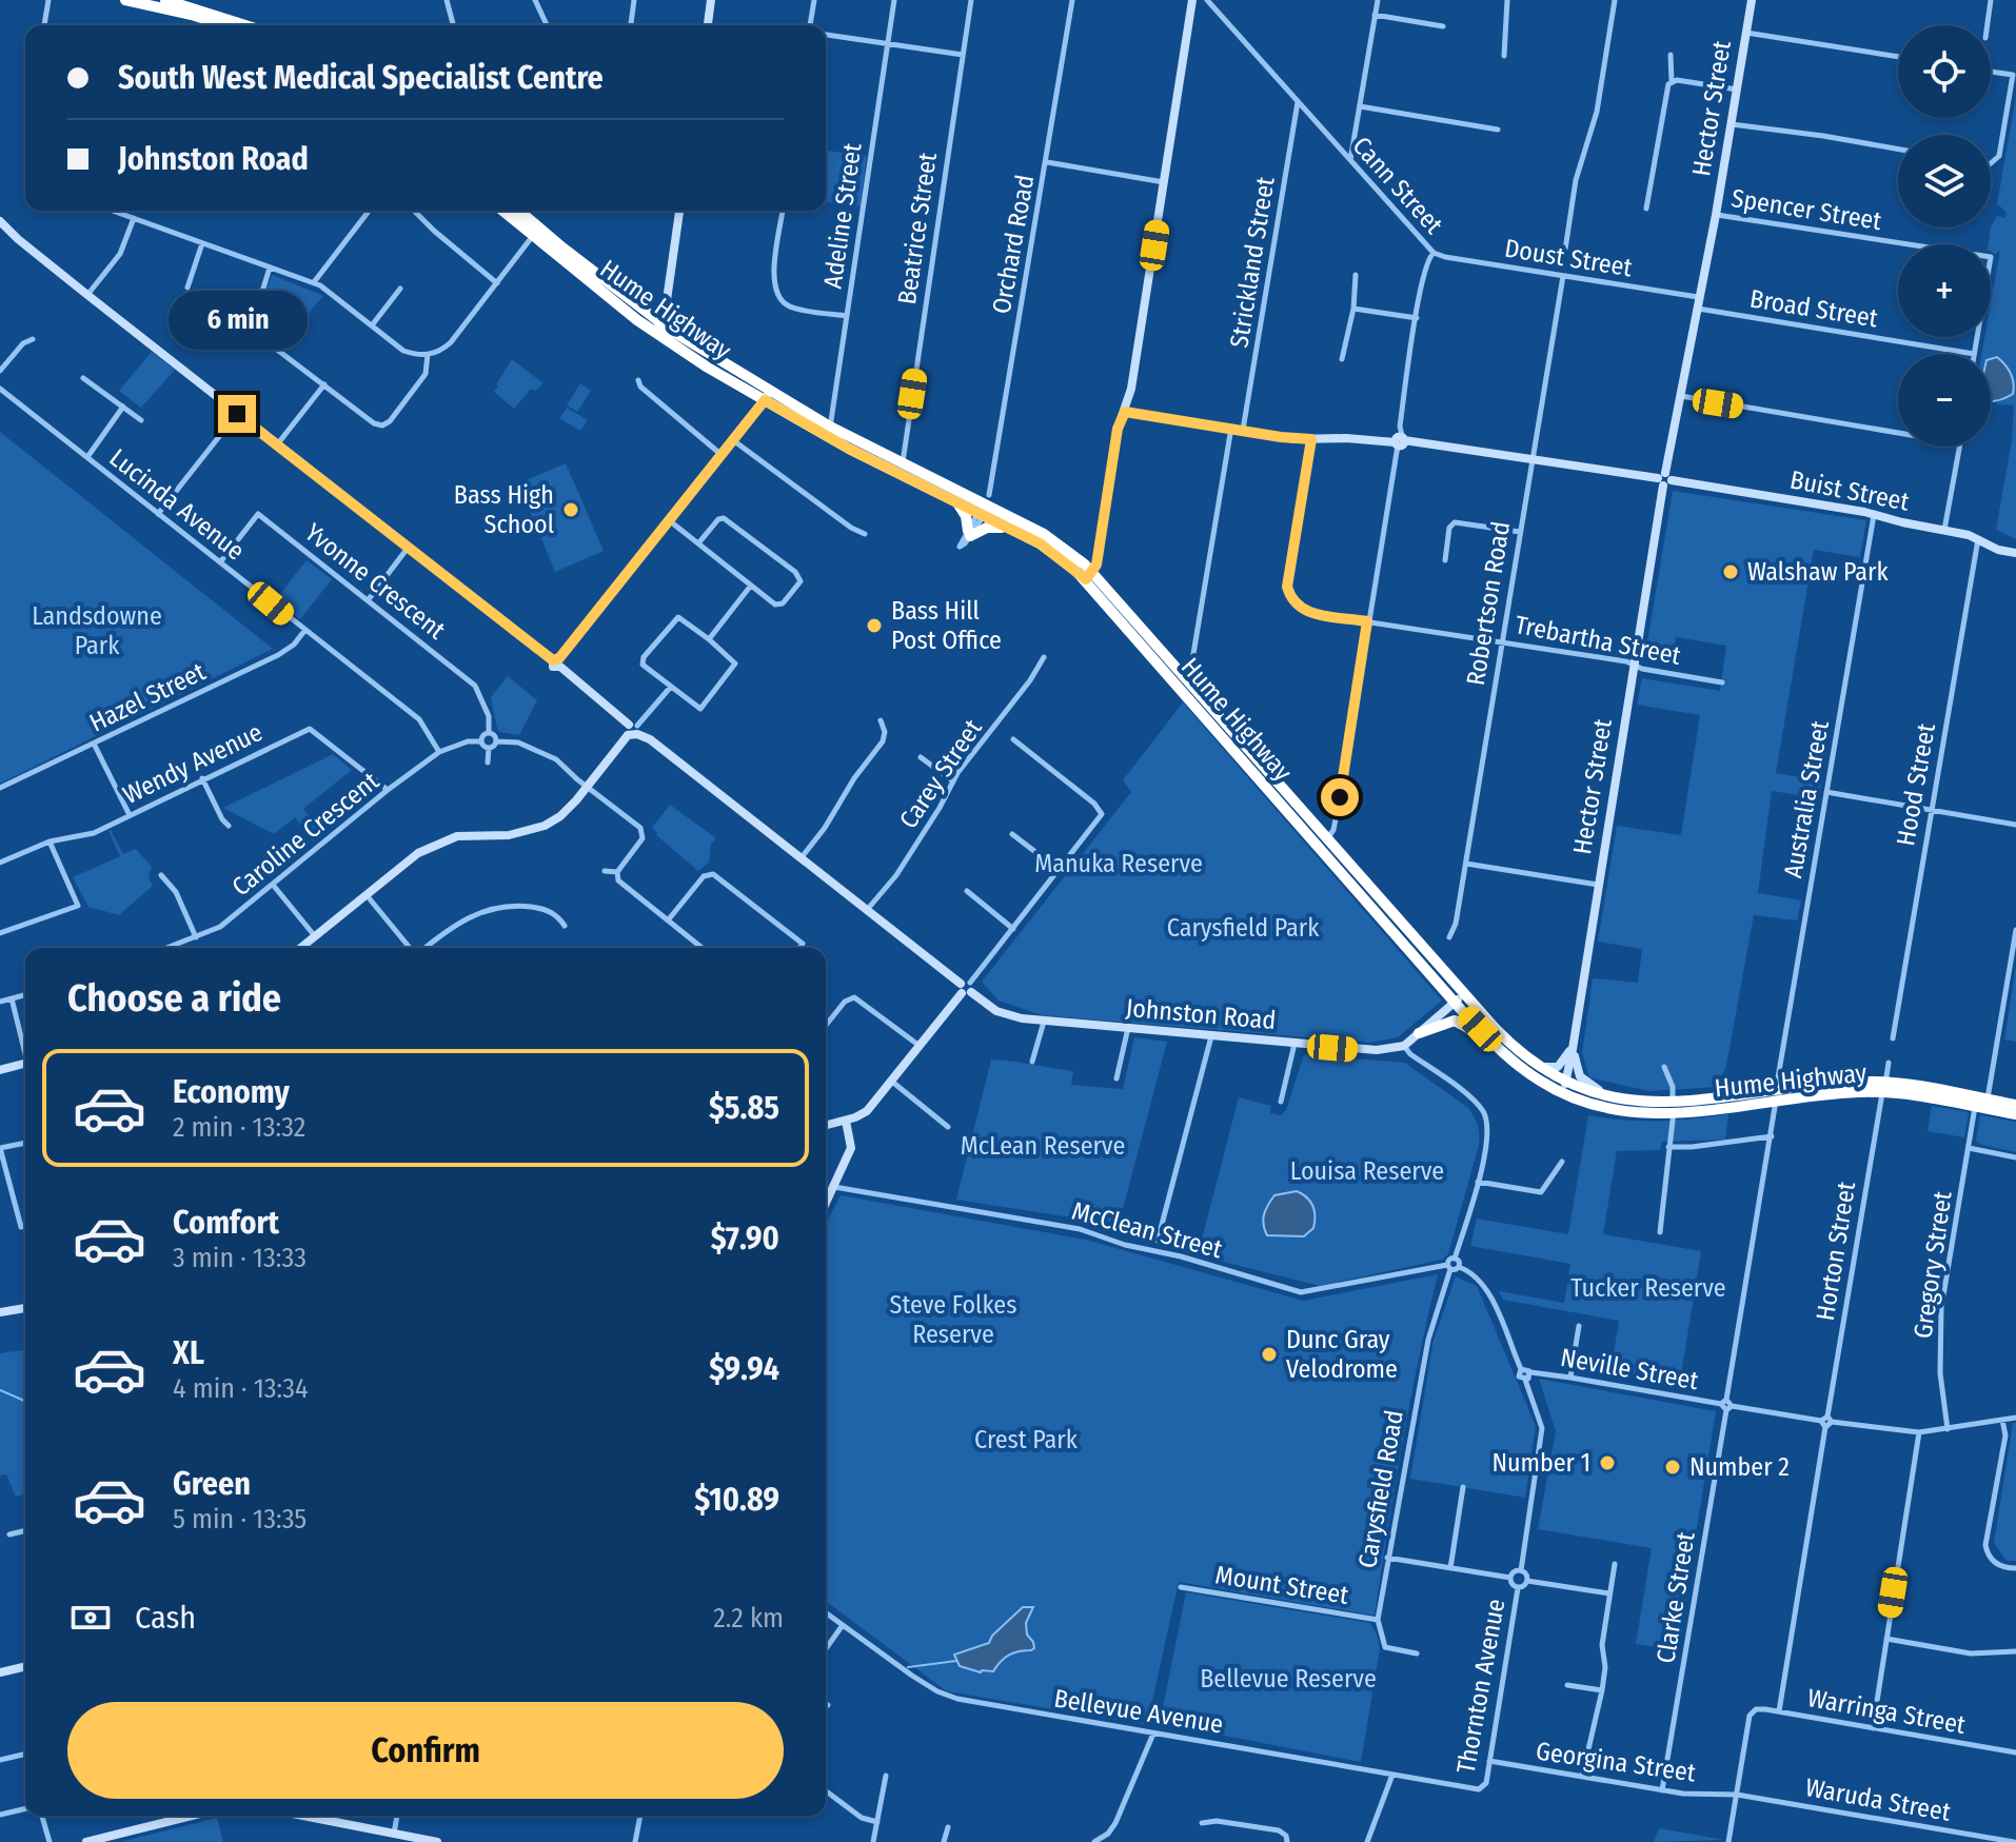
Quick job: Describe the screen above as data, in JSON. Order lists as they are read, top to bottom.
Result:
{
  "streets": {
    "highway": ["Hume Highway"],
    "street": [
      "Hector Street",
      "Cann Street",
      "Spencer Street",
      "Adeline Street",
      "Beatrice Street",
      "Orchard Road",
      "Doust Street",
      "Strickland Street",
      "Broad Street",
      "Buist Street",
      "Lucinda Avenue",
      "Yvonne Crescent",
      "Robertson Road",
      "Trebartha Street",
      "Hazel Street",
      "Wendy Avenue",
      "Carey Street",
      "Hood Street",
      "Australia Street",
      "Caroline Crescent",
      "Johnston Road",
      "McClean Street",
      "Horton Street",
      "Gregory Street",
      "Neville Street",
      "Carysfield Road",
      "Mount Street",
      "Clarke Street",
      "Thornton Avenue",
      "Bellevue Avenue",
      "Warringa Street",
      "Georgina Street",
      "Waruda Street"
    ]
  },
  "crossings": [
    ["Hector Street", "Spencer Street"],
    ["Hector Street", "Doust Street"],
    ["Hector Street", "Broad Street"],
    ["Hector Street", "Hume Highway"],
    ["Hector Street", "Buist Street"],
    ["Hector Street", "Trebartha Street"],
    ["Cann Street", "Doust Street"],
    ["Cann Street", "Strickland Street"],
    ["Cann Street", "Hume Highway"],
    ["Cann Street", "Buist Street"],
    ["Cann Street", "Trebartha Street"],
    ["Spencer Street", "Broad Street"],
    ["Adeline Street", "Hume Highway"],
    ["Beatrice Street", "Hume Highway"],
    ["Orchard Road", "Hume Highway"],
    ["Doust Street", "Robertson Road"],
    ["Strickland Street", "Buist Street"],
    ["Hume Highway", "Australia Street"],
    ["Hume Highway", "Horton Street"],
    ["Hume Highway", "Gregory Street"],
    ["Hume Highway", "Clarke Street"],
    ["Buist Street", "Robertson Road"],
    ["Buist Street", "Trebartha Street"],
    ["Buist Street", "Hood Street"],
    ["Buist Street", "Australia Street"],
    ["Lucinda Avenue", "Yvonne Crescent"],
    ["Lucinda Avenue", "Hazel Street"],
    ["Lucinda Avenue", "Caroline Crescent"],
    ["Yvonne Crescent", "Caroline Crescent"],
    ["Robertson Road", "Trebartha Street"],
    ["Wendy Avenue", "Caroline Crescent"],
    ["Carey Street", "Johnston Road"],
    ["Australia Street", "Clarke Street"],
    ["McClean Street", "Carysfield Road"],
    ["McClean Street", "Thornton Avenue"],
    ["Horton Street", "Neville Street"],
    ["Horton Street", "Warringa Street"],
    ["Gregory Street", "Neville Street"],
    ["Neville Street", "Clarke Street"],
    ["Carysfield Road", "Mount Street"],
    ["Clarke Street", "Georgina Street"],
    ["Thornton Avenue", "Bellevue Avenue"],
    ["Thornton Avenue", "Georgina Street"],
    ["Georgina Street", "Waruda Street"]
  ],
  "parks": [
    "Landsdowne Park",
    "Manuka Reserve",
    "Carysfield Park",
    "McLean Reserve",
    "Louisa Reserve",
    "Tucker Reserve",
    "Steve Folkes Reserve",
    "Crest Park",
    "Bellevue Reserve"
  ],
  "places": [
    "Bass High School",
    "Walshaw Park",
    "Bass Hill Post Office",
    "Dunc Gray Velodrome",
    "Number 1",
    "Number 2"
  ],
  "page": {
    "map_buttons": ["+", "−"],
    "banner": ["South West Medical Specialist Centre", "Johnston Road"],
    "bubble": "6 min",
    "heading": "Choose a ride",
    "list": [
      {
        "name": "Economy",
        "note": "2 min · 13:32",
        "value": "$5.85"
      },
      {
        "name": "Comfort",
        "note": "3 min · 13:33",
        "value": "$7.90"
      },
      {
        "name": "XL",
        "note": "4 min · 13:34",
        "value": "$9.94"
      },
      {
        "name": "Green",
        "note": "5 min · 13:35",
        "value": "$10.89"
      }
    ],
    "pay": ["Cash", "2.2 km"],
    "buttons": "Confirm"
  }
}
